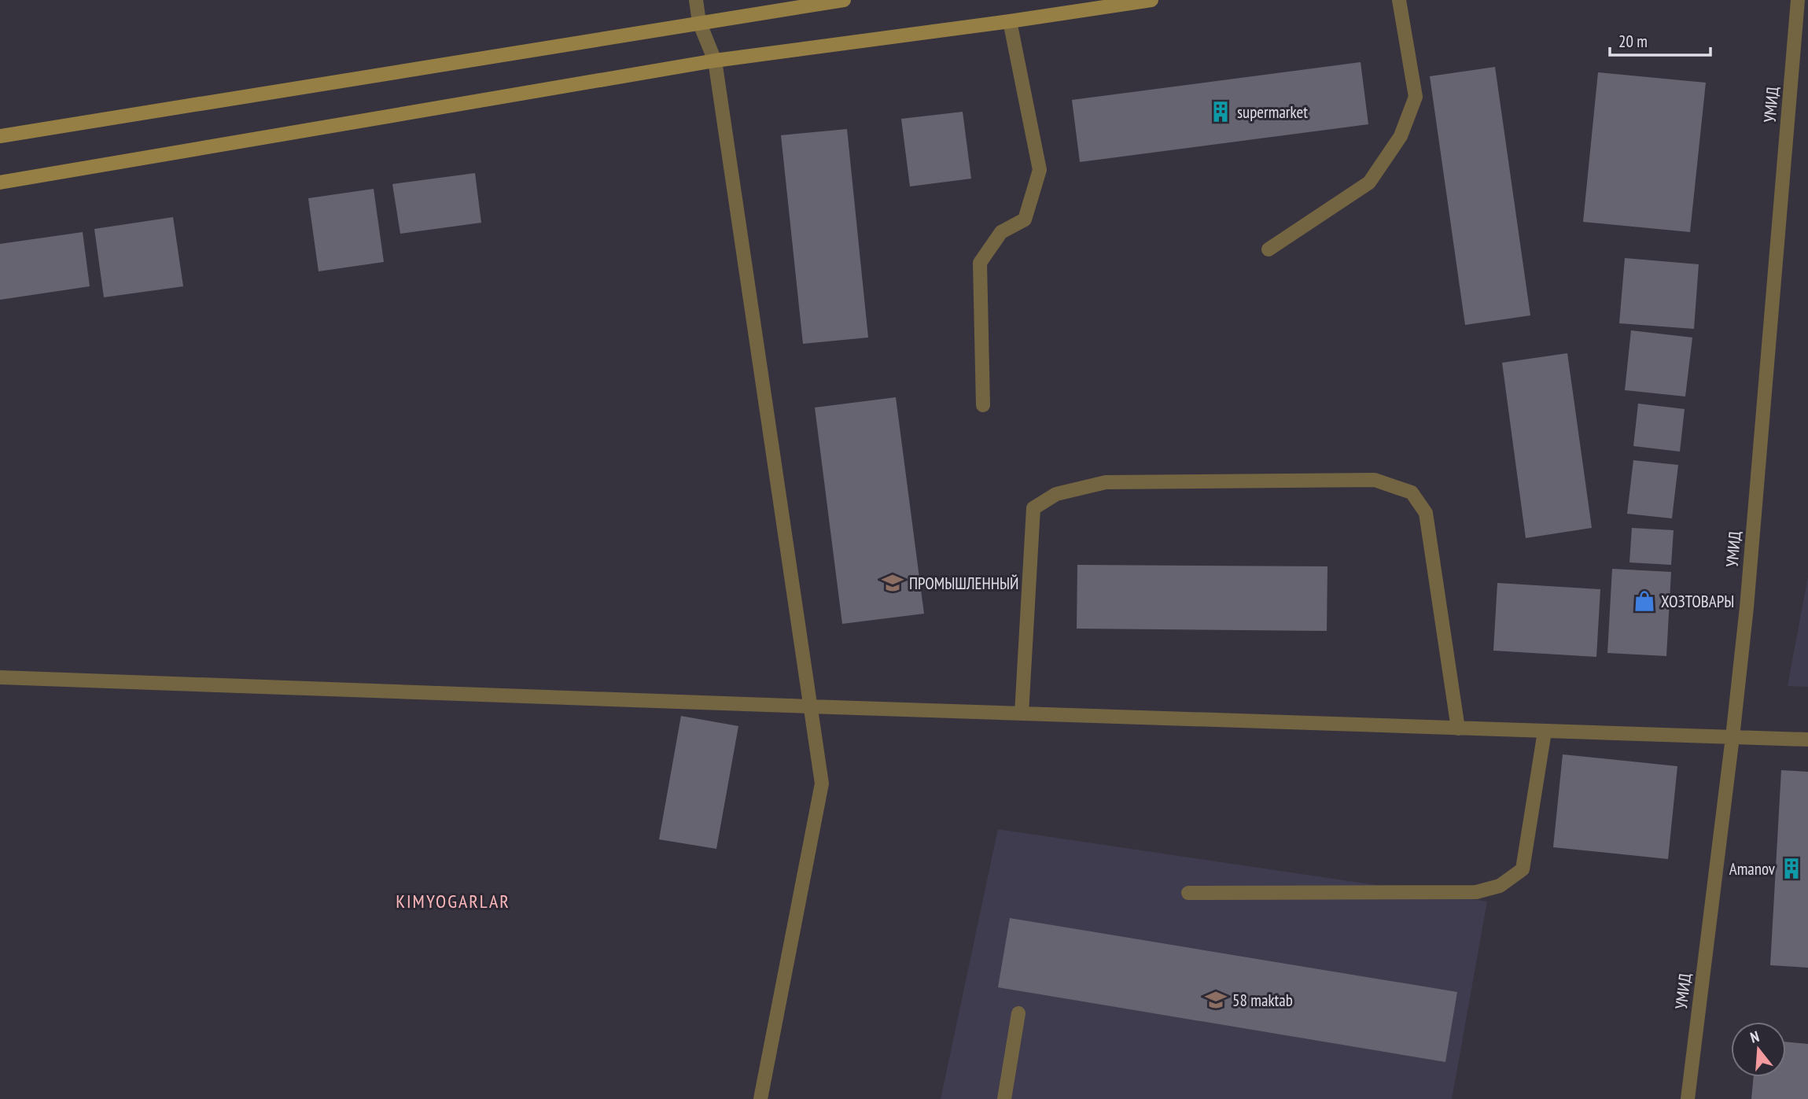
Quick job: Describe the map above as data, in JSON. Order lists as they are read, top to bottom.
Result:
{
  "streets": {
    "street": ["УМИД"]
  },
  "districts": ["KIMYOGARLAR"],
  "places": {
    "building": ["supermarket", "Amanov"],
    "school or university": ["ПРОМЫШЛЕННЫЙ", "58 maktab"],
    "shop": ["ХОЗТОВАРЫ"]
  },
  "scale_bar": "20 m",
  "north": "top"
}
